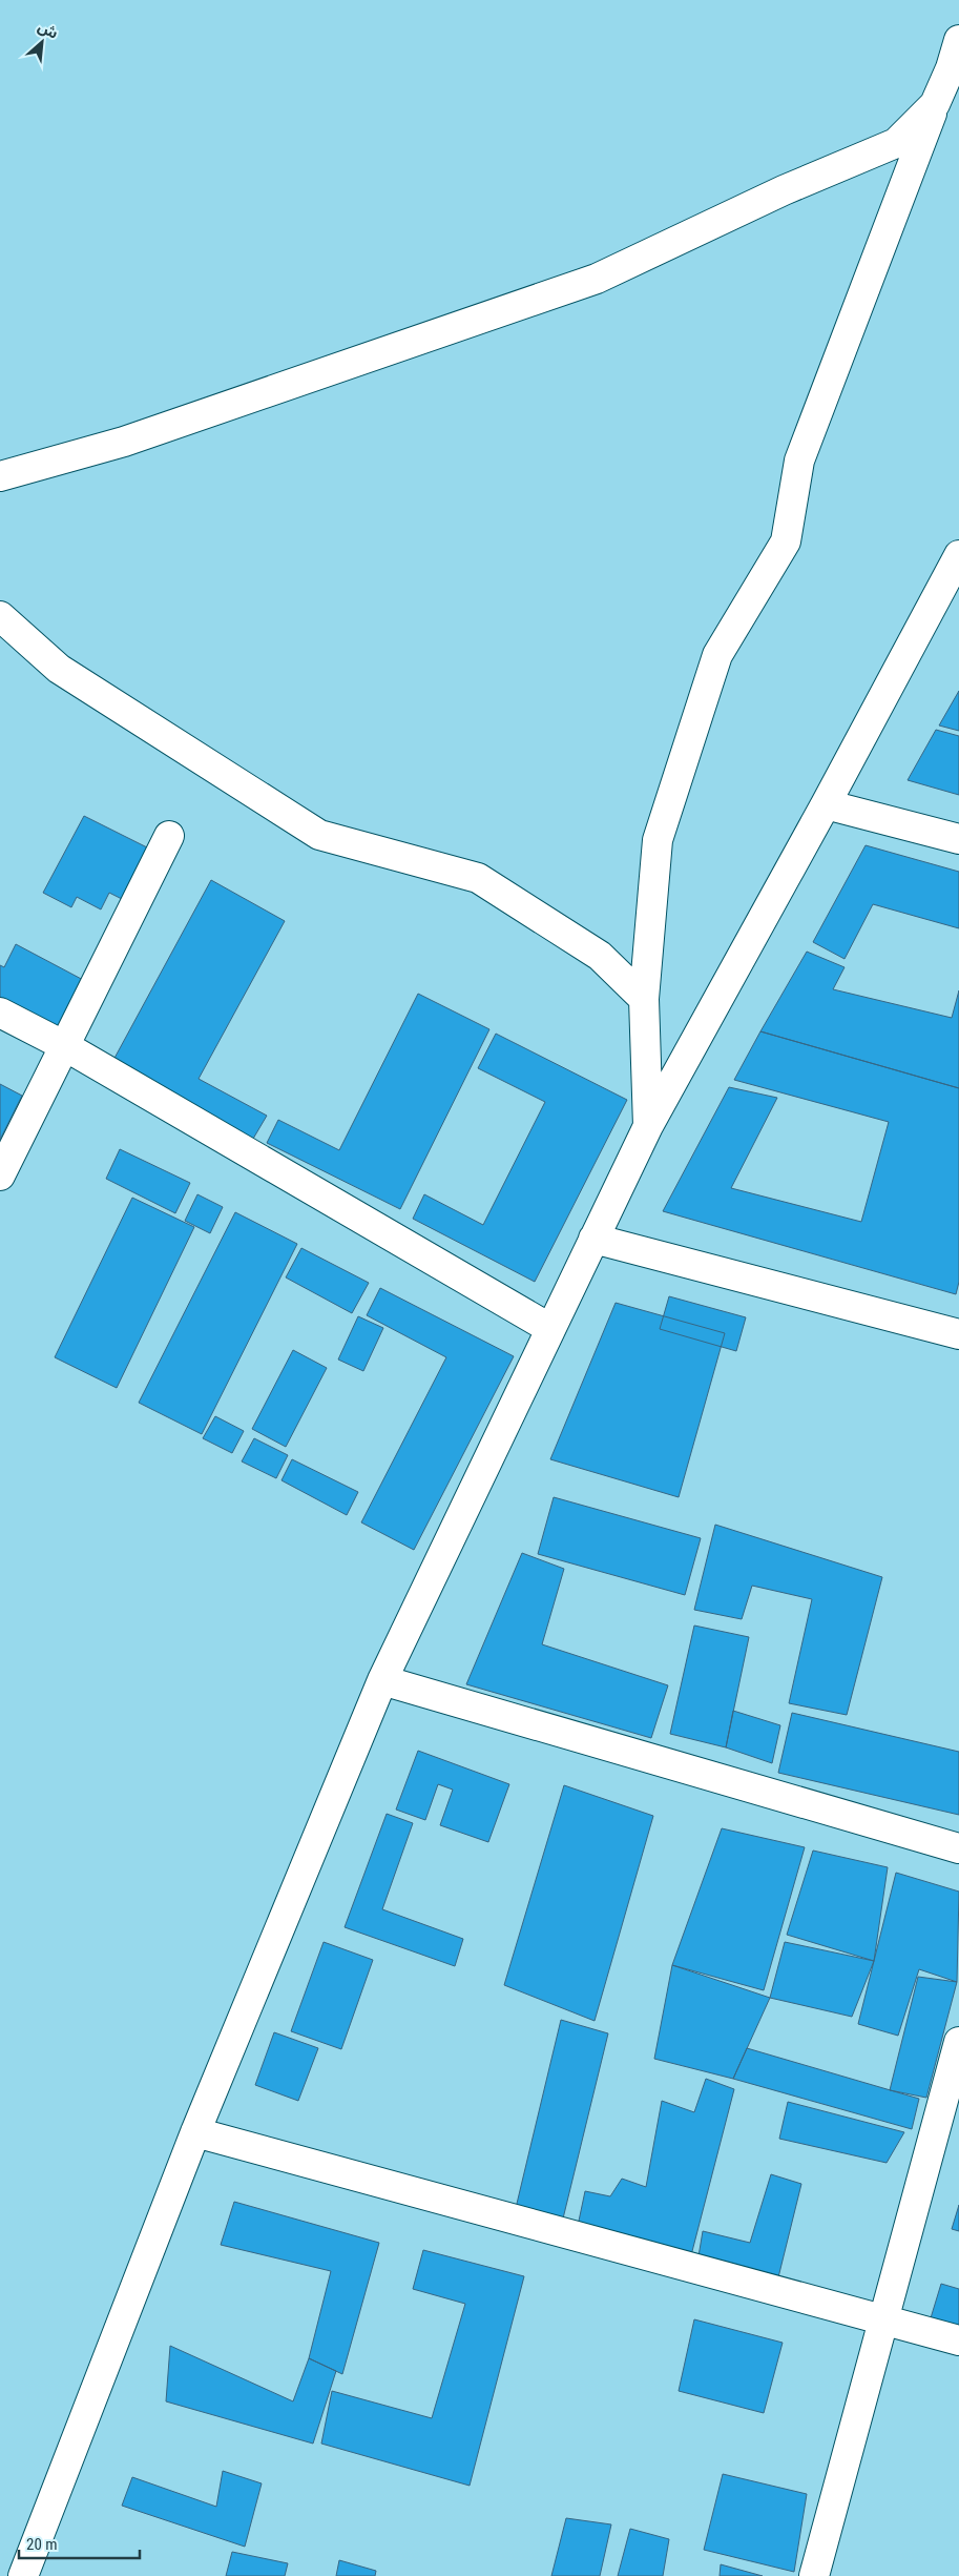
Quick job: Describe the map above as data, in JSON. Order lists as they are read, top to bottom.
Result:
{
  "scale_bar": "20 m",
  "north": "top right"
}
